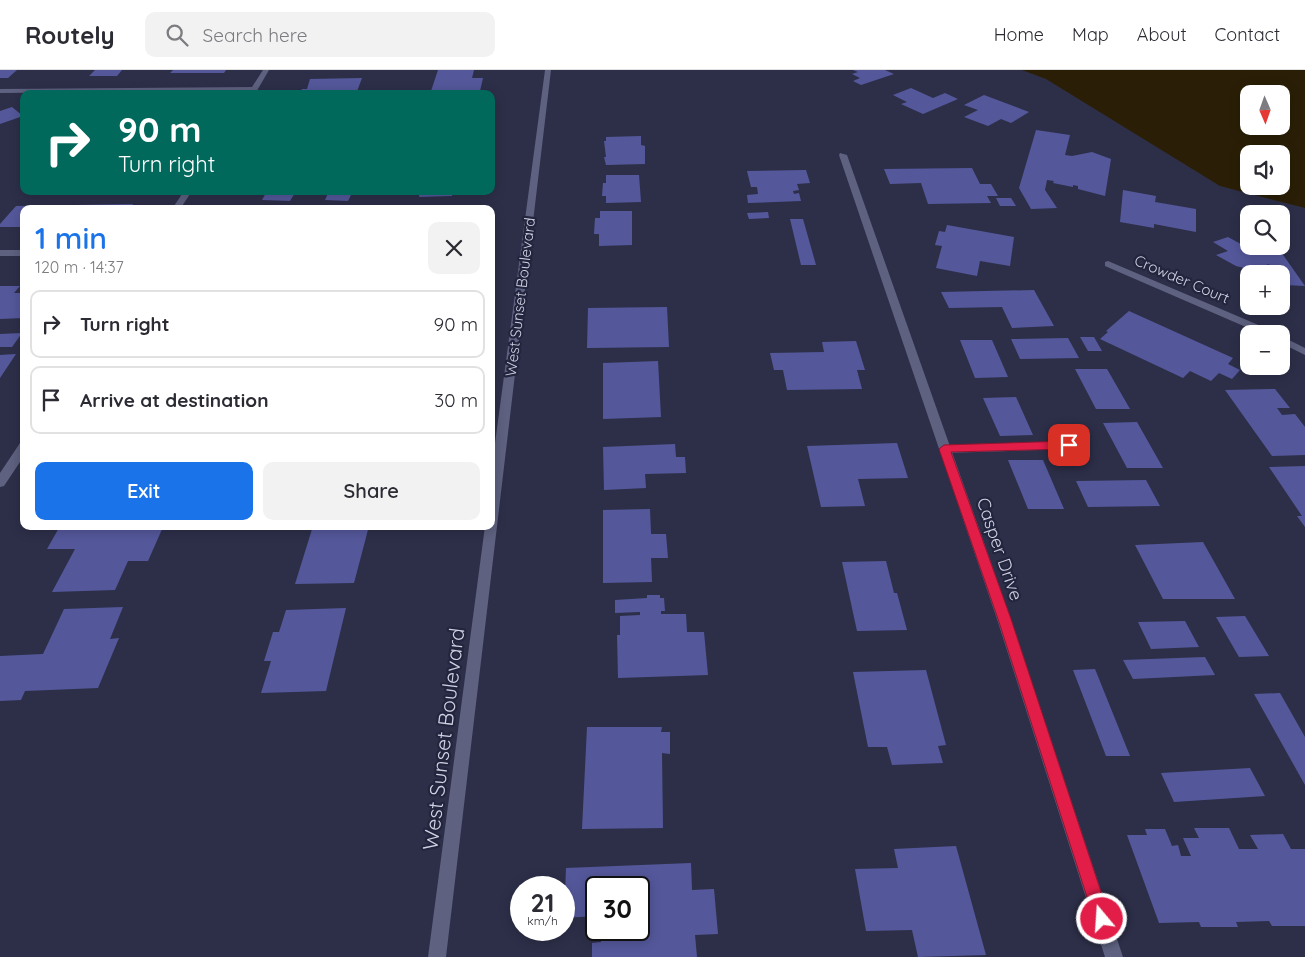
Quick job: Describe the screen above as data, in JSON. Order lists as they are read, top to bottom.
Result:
{
  "streets": {
    "street": ["Crowder Court", "West Sunset Boulevard", "Casper Drive"]
  },
  "north": "bottom",
  "page": {
    "header": "Routely",
    "search": "Search here",
    "nav": [
      "Home",
      "Map",
      "About",
      "Contact"
    ],
    "map_buttons": ["+", "−"],
    "turn": ["90 m", "Turn right"],
    "heading": ["1 min", "120 m · 14:37"],
    "list": [
      {
        "name": "Turn right",
        "value": "90 m"
      },
      {
        "name": "Arrive at destination",
        "value": "30 m"
      }
    ],
    "buttons": ["Exit", "Share"],
    "speed": "21 km/h",
    "limit": "30"
  }
}
